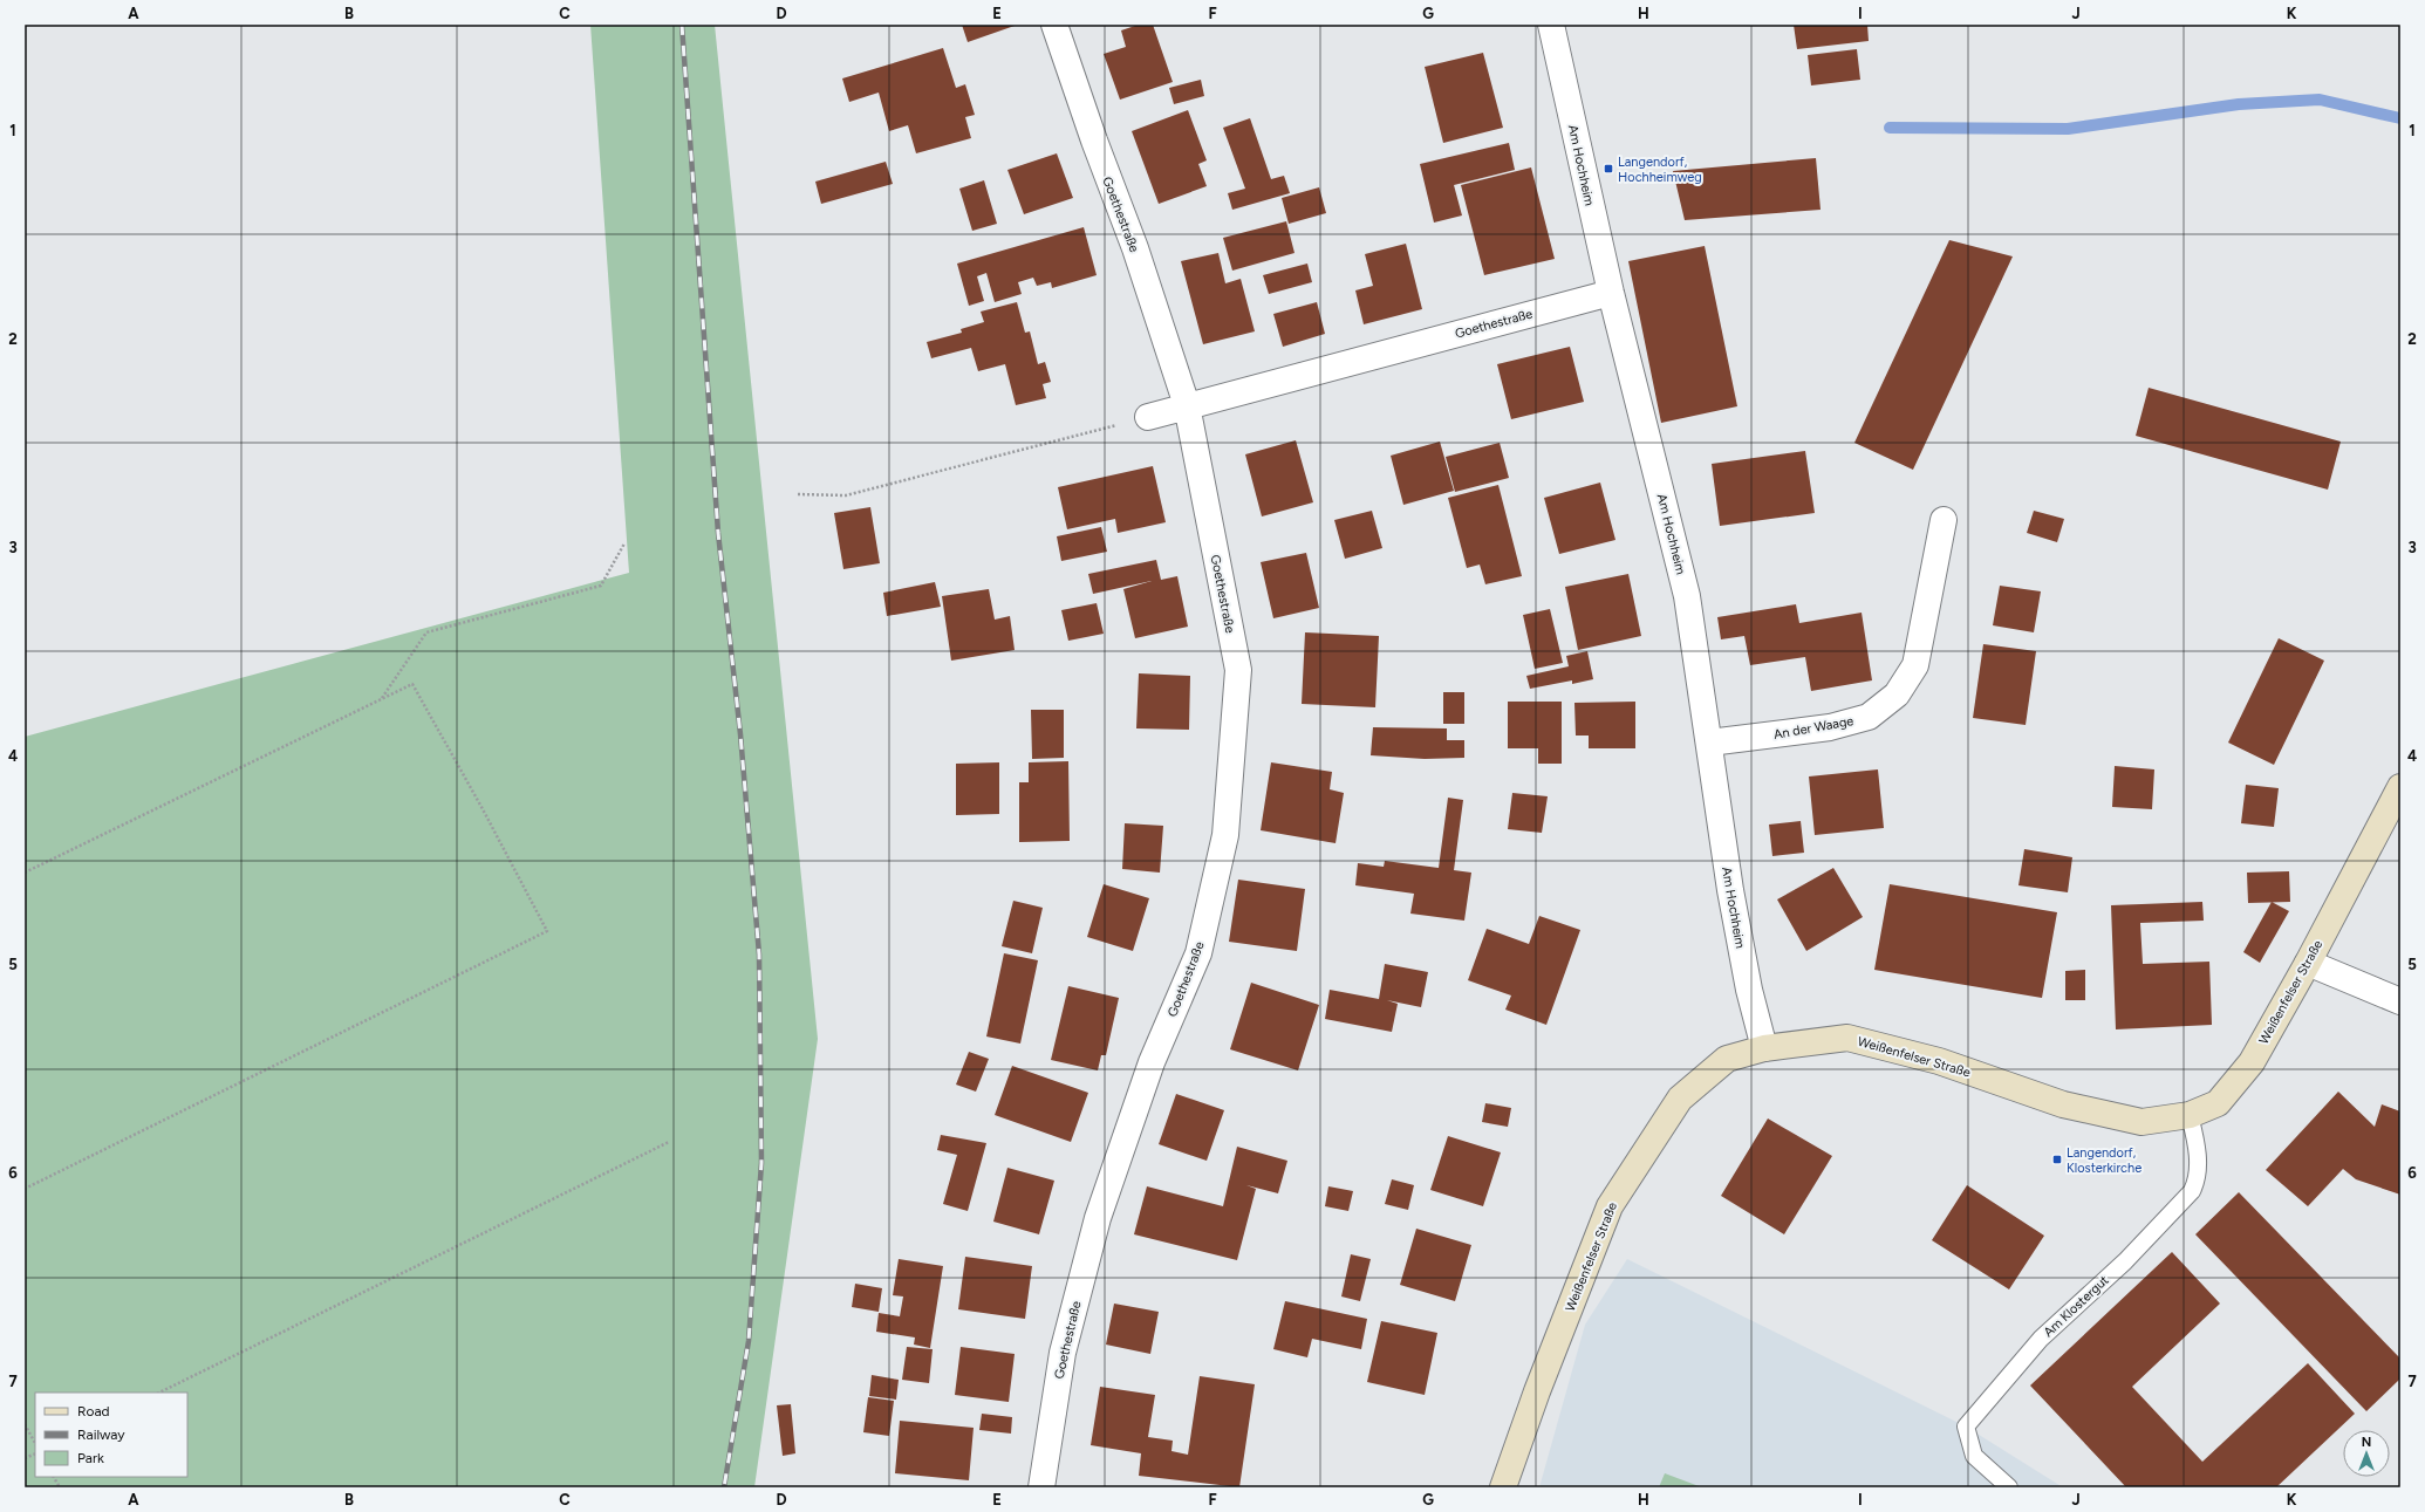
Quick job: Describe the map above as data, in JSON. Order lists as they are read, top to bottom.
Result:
{
  "streets": {
    "street": [
      "Am Hochheim",
      "Goethestraße",
      "An der Waage",
      "Weißenfelser Straße"
    ],
    "lane": ["Am Klostergut"]
  },
  "crossings": [
    ["Am Hochheim", "Goethestraße"],
    ["Am Hochheim", "An der Waage"],
    ["Am Hochheim", "Weißenfelser Straße"],
    ["Weißenfelser Straße", "Am Klostergut"]
  ],
  "places": {
    "transit": ["Langendorf, Hochheimweg", "Langendorf, Klosterkirche"]
  },
  "legend": ["Road", "Railway", "Park"],
  "north": "top",
  "grid": {
    "columns": [
      "A",
      "B",
      "C",
      "D",
      "E",
      "F",
      "G",
      "H",
      "I",
      "J",
      "K"
    ],
    "rows": [
      "1",
      "2",
      "3",
      "4",
      "5",
      "6",
      "7"
    ]
  }
}
